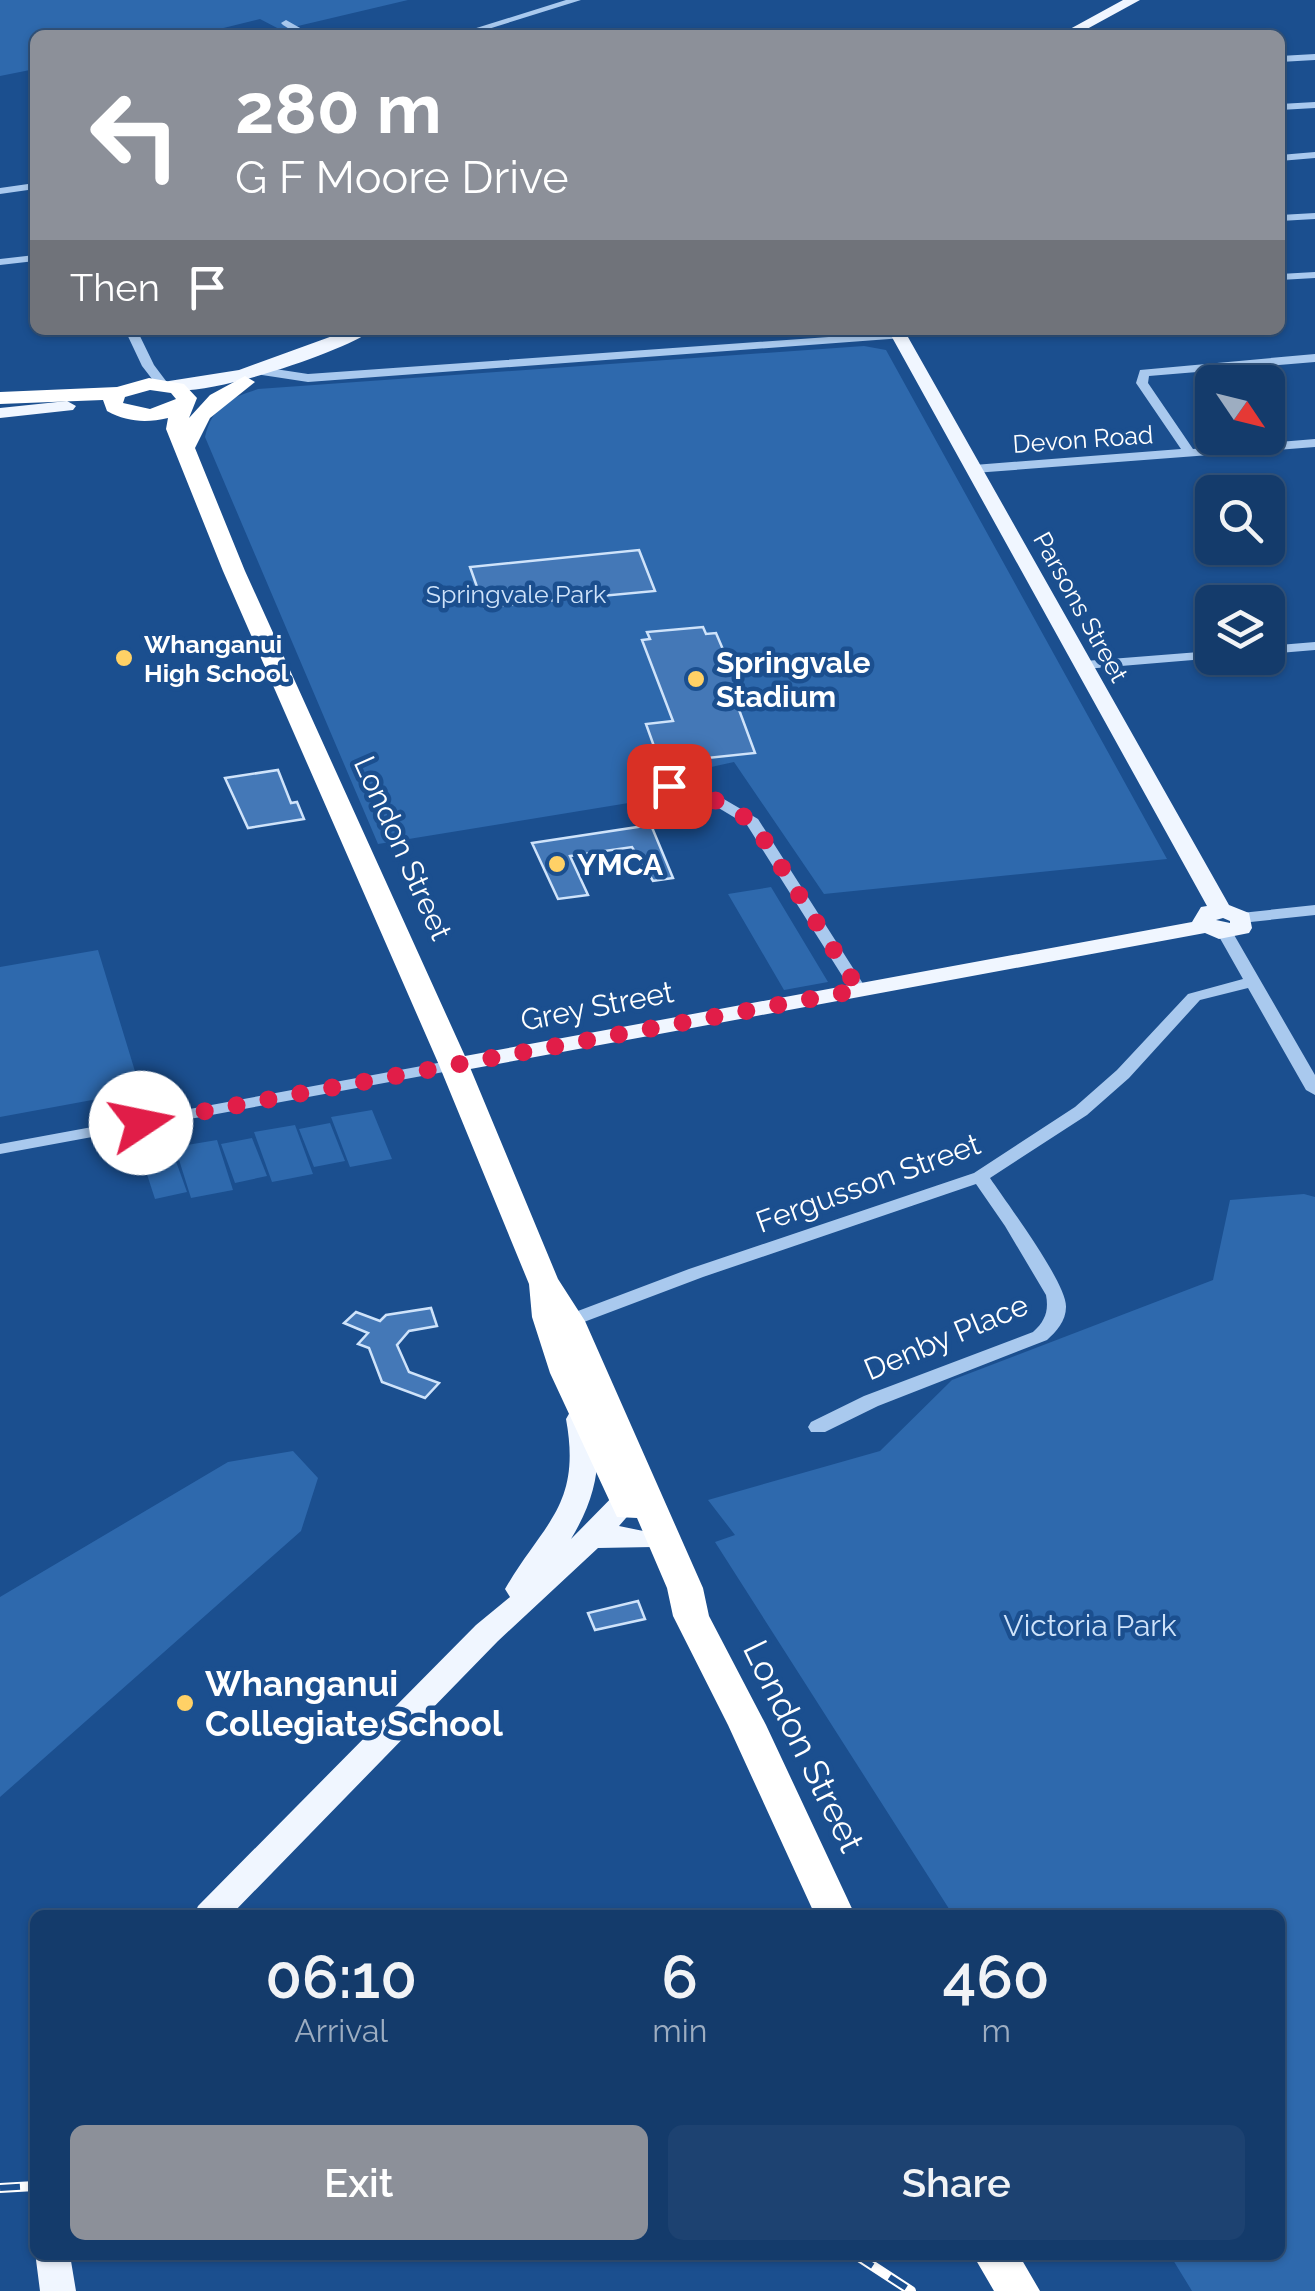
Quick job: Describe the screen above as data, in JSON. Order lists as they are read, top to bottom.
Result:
{
  "streets": {
    "highway": ["London Street"],
    "main road": ["Parsons Street", "Grey Street"],
    "street": ["Devon Road", "Fergusson Street", "Denby Place"]
  },
  "crossings": [
    ["Devon Road", "Parsons Street"],
    ["Parsons Street", "Grey Street"],
    ["Parsons Street", "Fergusson Street"],
    ["London Street", "Grey Street"],
    ["London Street", "Fergusson Street"],
    ["Fergusson Street", "Denby Place"]
  ],
  "parks": ["Springvale Park", "Victoria Park"],
  "places": [
    "Whanganui High School",
    "Springvale Stadium",
    "YMCA",
    "Whanganui Collegiate School"
  ],
  "north": "bottom right",
  "page": {
    "turn": ["280 m", "G F Moore Drive"],
    "then": "Then",
    "eta": [
      "06:10",
      "Arrival",
      "6",
      "min",
      "460",
      "m"
    ],
    "buttons": ["Exit", "Share"]
  }
}
